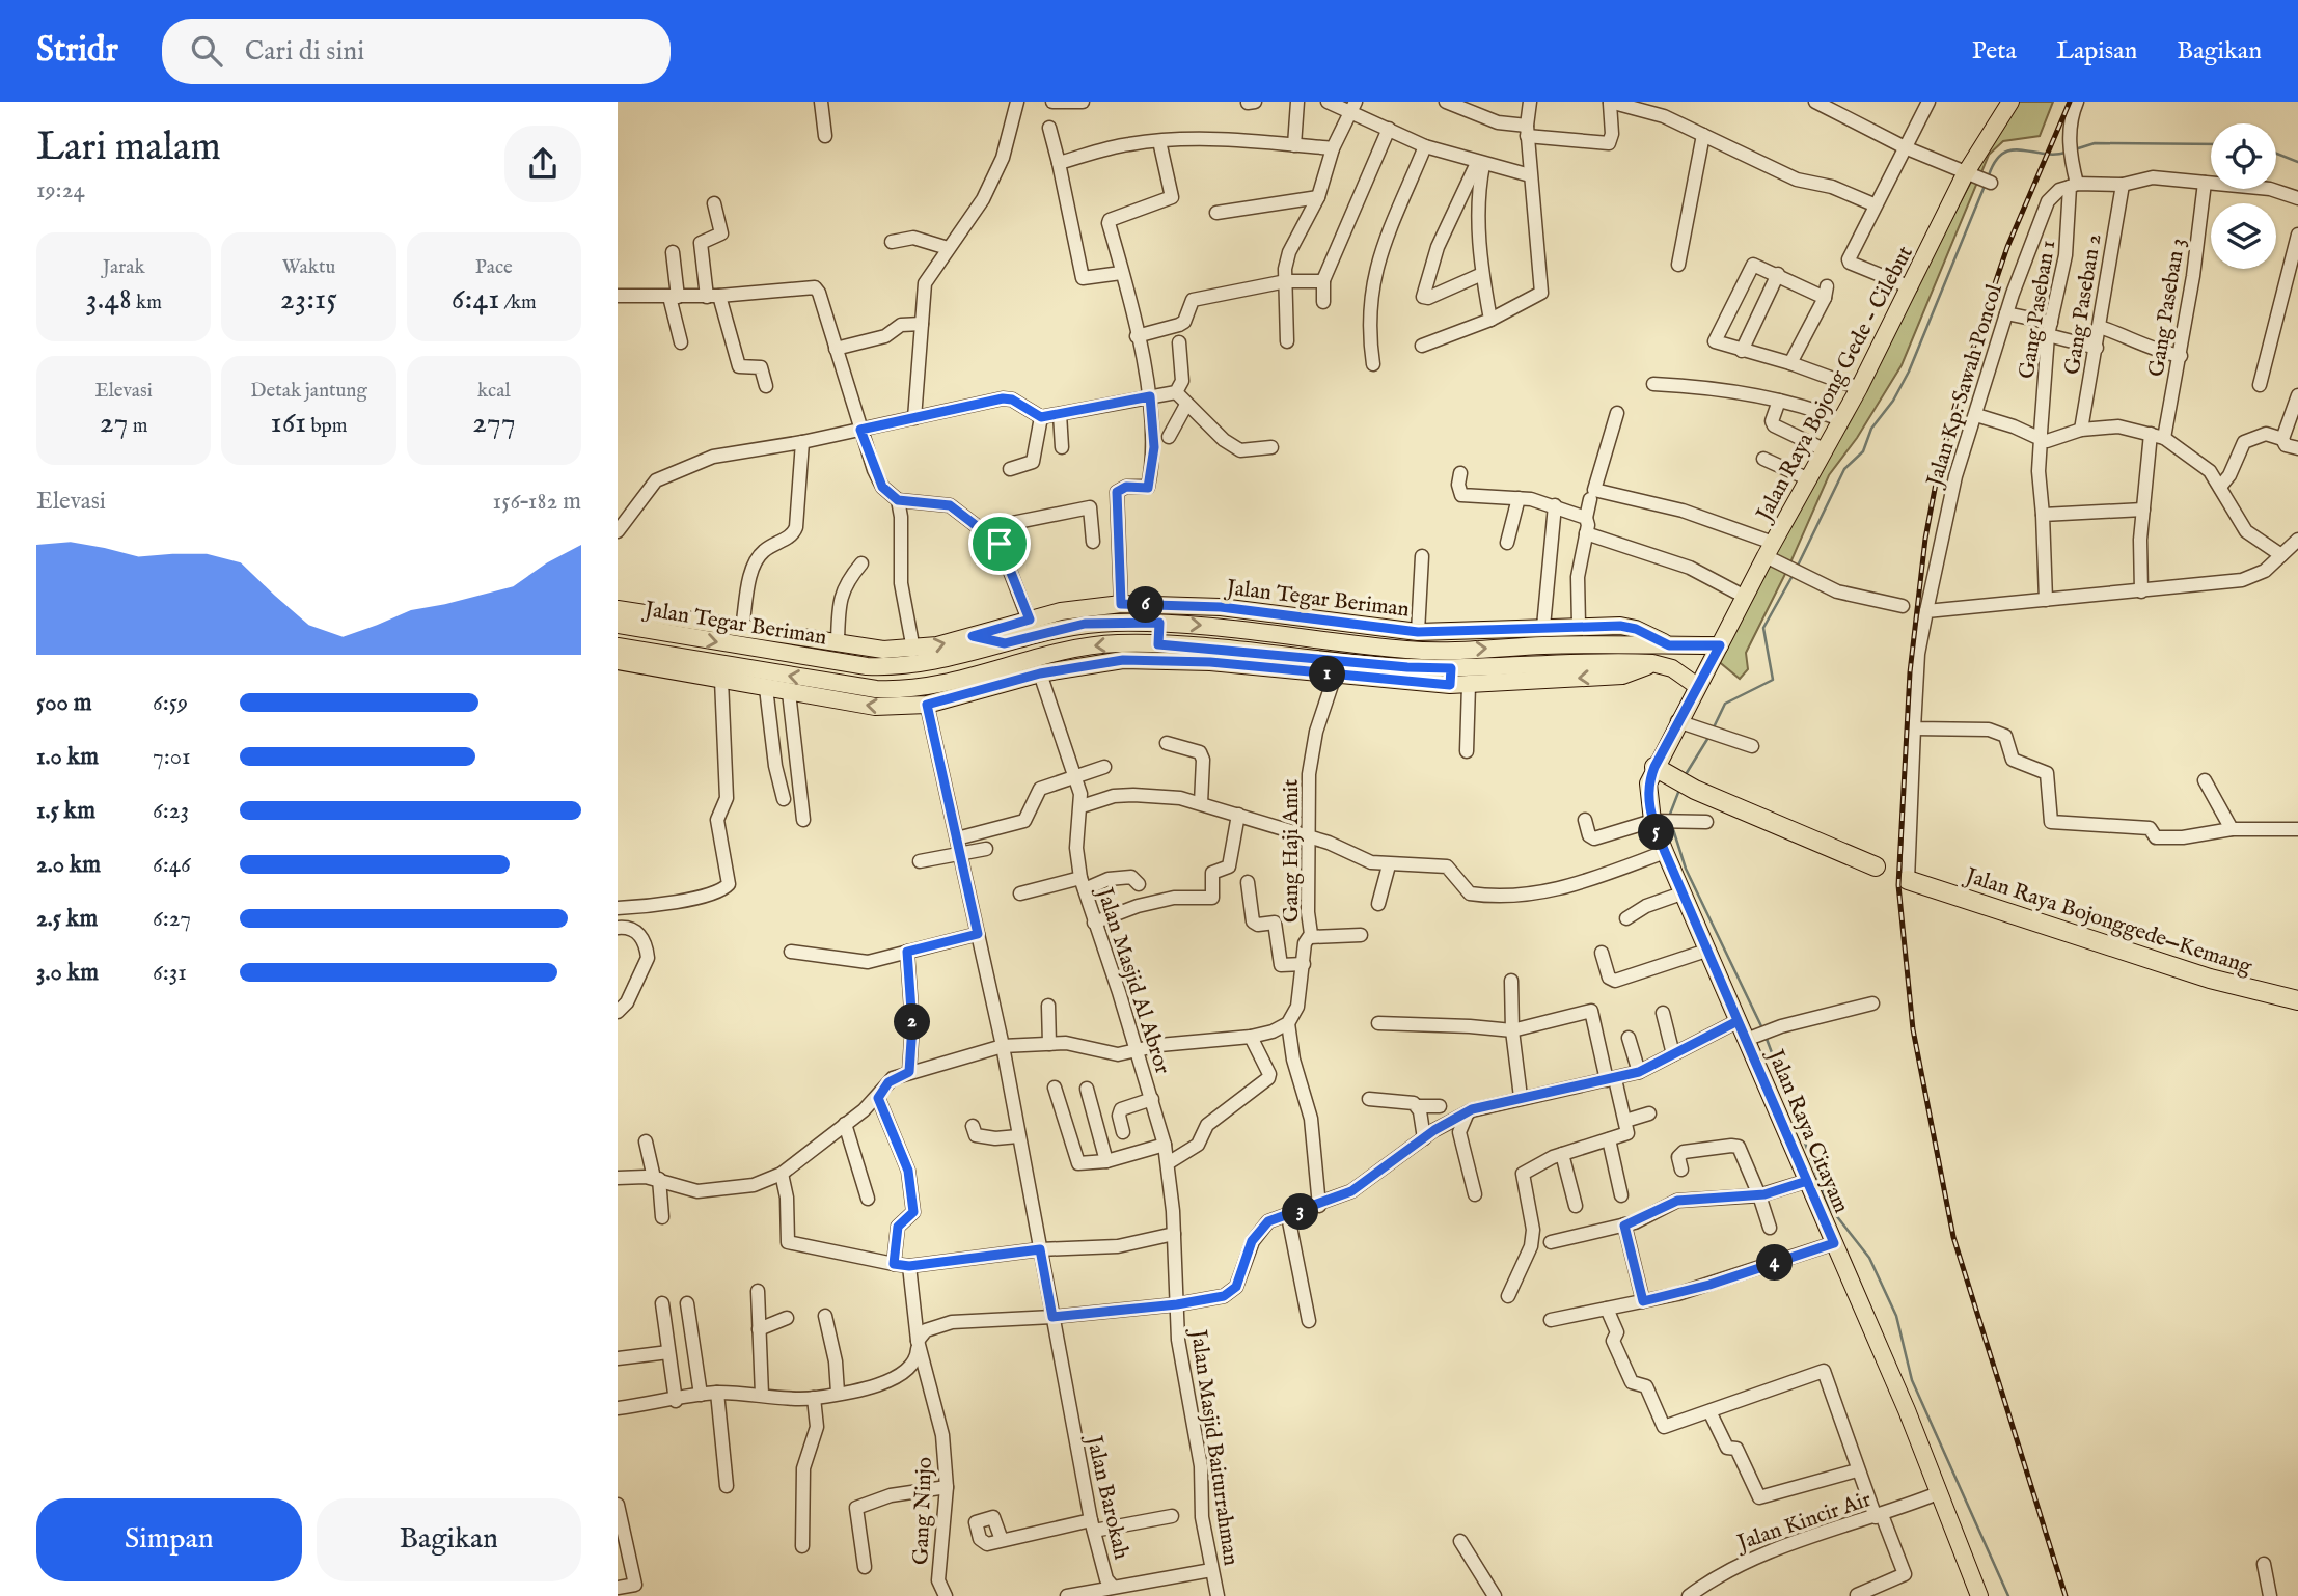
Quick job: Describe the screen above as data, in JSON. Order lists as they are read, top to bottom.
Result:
{
  "streets": {
    "highway": ["Jalan Raya Bojonggede—Kemang"],
    "main road": ["Jalan Raya Bojong Gede - Cilebut", "Jalan Tegar Beriman", "Jalan Raya Citayam"],
    "street": [
      "Gang Paseban 2",
      "Gang Paseban 3",
      "Gang Paseban 1",
      "Jalan Kp. Sawah Poncol",
      "Gang Haji Amit",
      "Jalan Masjid Al Abror",
      "Jalan Masjid Baiturrahman",
      "Jalan Barokah",
      "Gang Ninjo",
      "Jalan Kincir Air"
    ]
  },
  "crossings": [
    ["Gang Paseban 1", "Jalan Kp. Sawah Poncol"],
    ["Jalan Raya Bojong Gede - Cilebut", "Jalan Tegar Beriman"],
    ["Jalan Raya Bojong Gede - Cilebut", "Jalan Raya Citayam"],
    ["Jalan Kp. Sawah Poncol", "Jalan Raya Bojonggede—Kemang"],
    ["Jalan Tegar Beriman", "Gang Haji Amit"],
    ["Jalan Tegar Beriman", "Jalan Masjid Al Abror"],
    ["Jalan Tegar Beriman", "Jalan Raya Citayam"],
    ["Jalan Tegar Beriman", "Jalan Barokah"],
    ["Jalan Masjid Al Abror", "Jalan Masjid Baiturrahman"],
    ["Jalan Raya Citayam", "Jalan Kincir Air"],
    ["Jalan Masjid Baiturrahman", "Jalan Barokah"]
  ],
  "page": {
    "header": "Stridr",
    "search": "Cari di sini",
    "nav": ["Peta", "Lapisan", "Bagikan"],
    "heading": ["Lari malam", "19:24"],
    "stats": [
      ["Jarak", "3.48 km"],
      ["Waktu", "23:15"],
      ["Pace", "6:41 /km"],
      ["Elevasi", "27 m"],
      ["Detak jantung", "161 bpm"],
      ["kcal", "277"]
    ],
    "chart": ["Elevasi", "156–182 m"],
    "pins": [
      "6",
      "1",
      "5",
      "2",
      "3",
      "4"
    ],
    "list": [
      {
        "name": "500 m",
        "note": "6:59"
      },
      {
        "name": "1.0 km",
        "note": "7:01"
      },
      {
        "name": "1.5 km",
        "note": "6:23"
      },
      {
        "name": "2.0 km",
        "note": "6:46"
      },
      {
        "name": "2.5 km",
        "note": "6:27"
      },
      {
        "name": "3.0 km",
        "note": "6:31"
      }
    ],
    "buttons": ["Simpan", "Bagikan"]
  }
}
